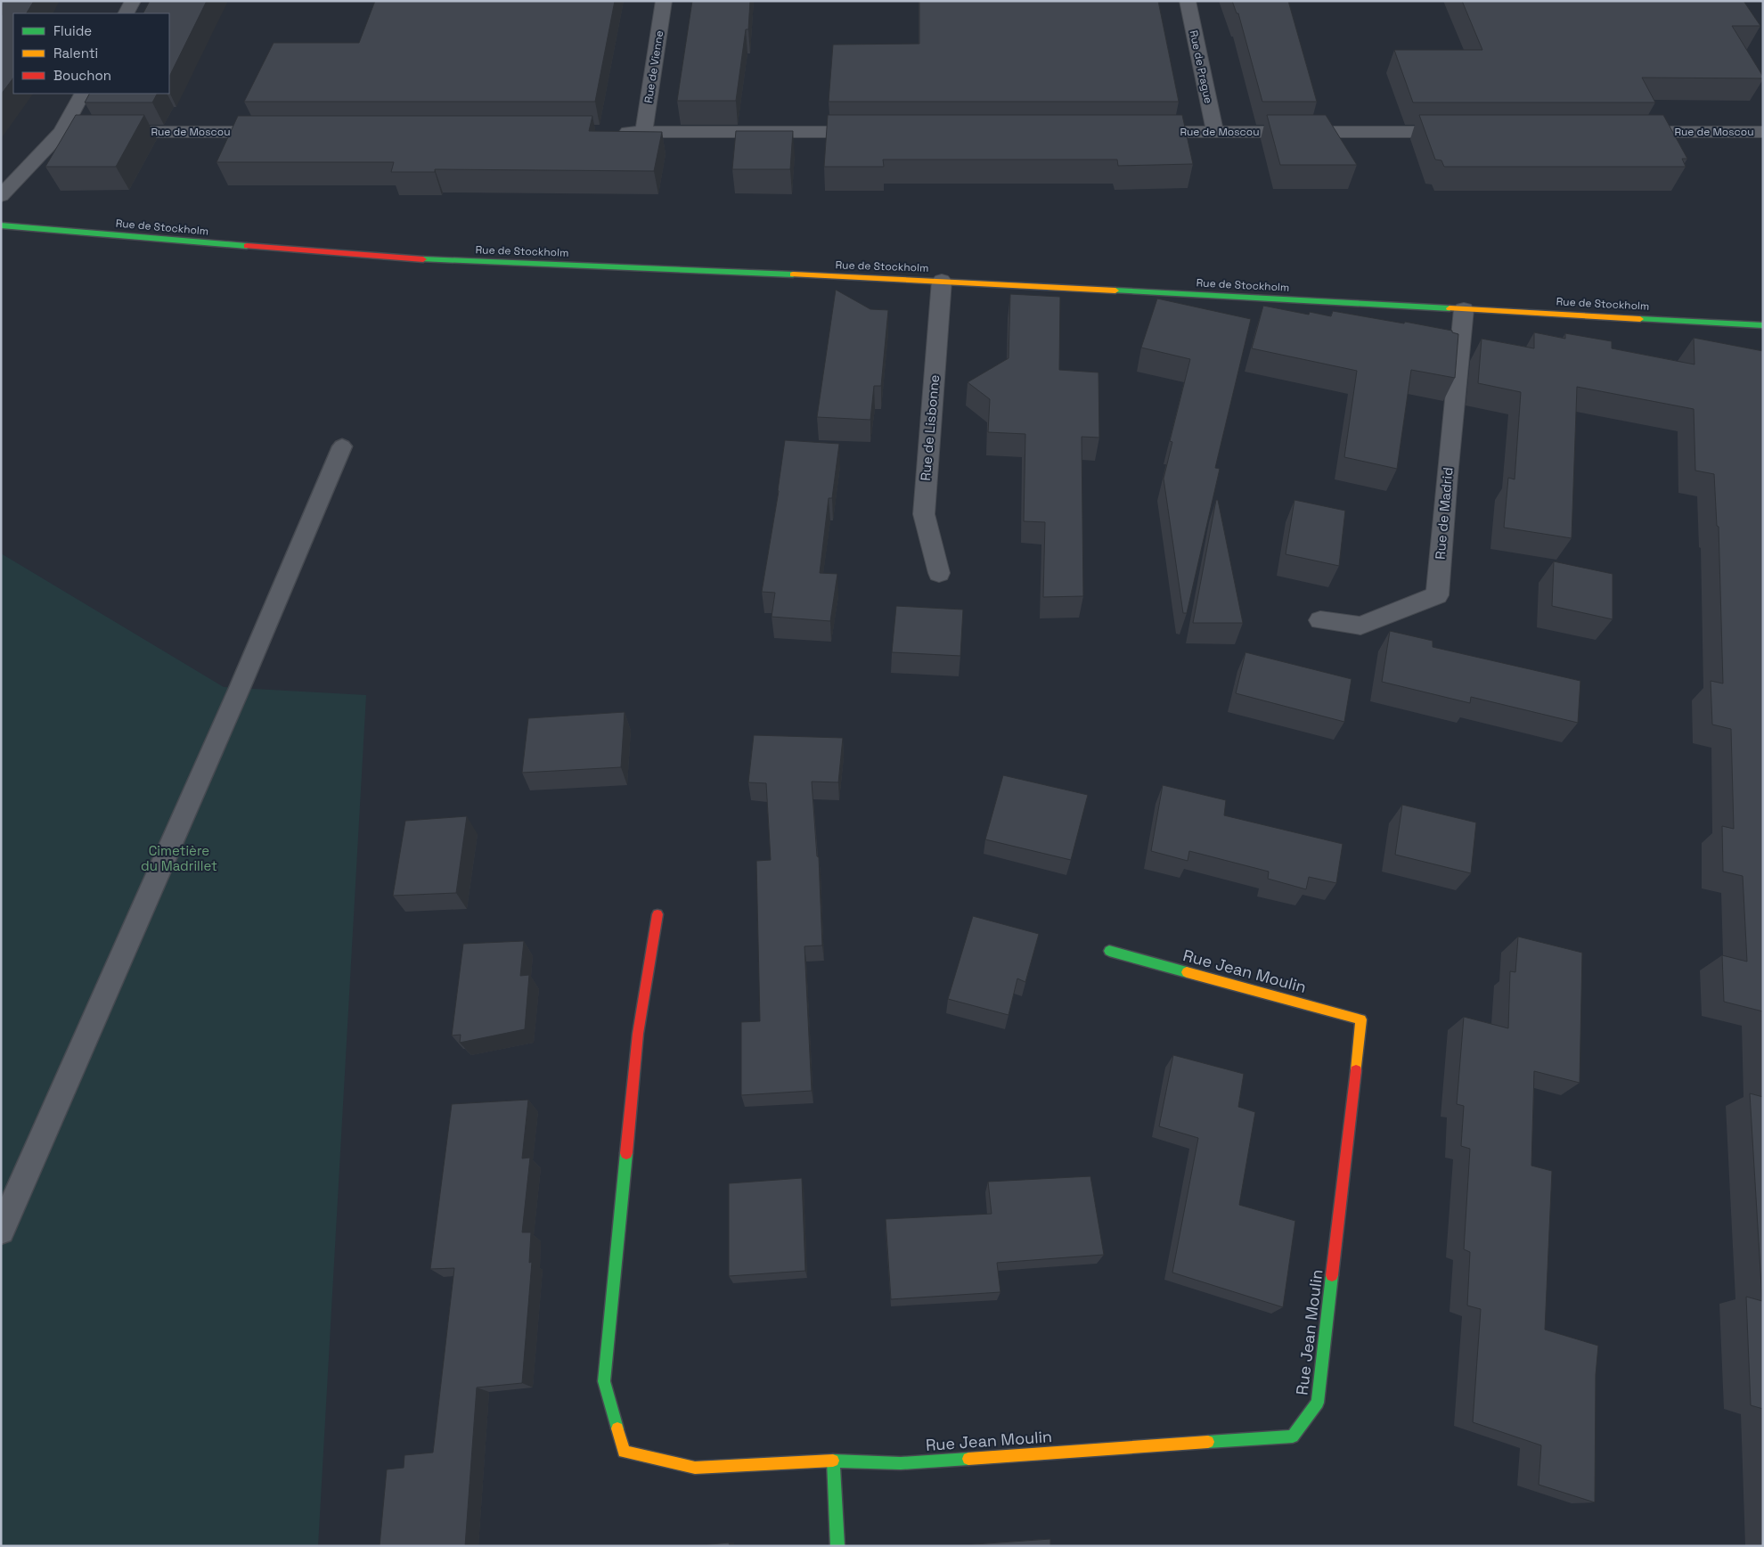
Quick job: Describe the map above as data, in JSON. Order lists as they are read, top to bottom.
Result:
{
  "streets": {
    "street": [
      "Rue de Vienne",
      "Rue de Prague",
      "Rue de Moscou",
      "Rue de Stockholm",
      "Rue de Lisbonne",
      "Rue de Madrid",
      "Rue Jean Moulin"
    ]
  },
  "crossings": [
    ["Rue de Prague", "Rue de Moscou"],
    ["Rue de Stockholm", "Rue de Lisbonne"],
    ["Rue de Stockholm", "Rue de Madrid"]
  ],
  "parks": ["Cimetière du Madrillet"],
  "legend": ["Fluide", "Ralenti", "Bouchon"]
}
